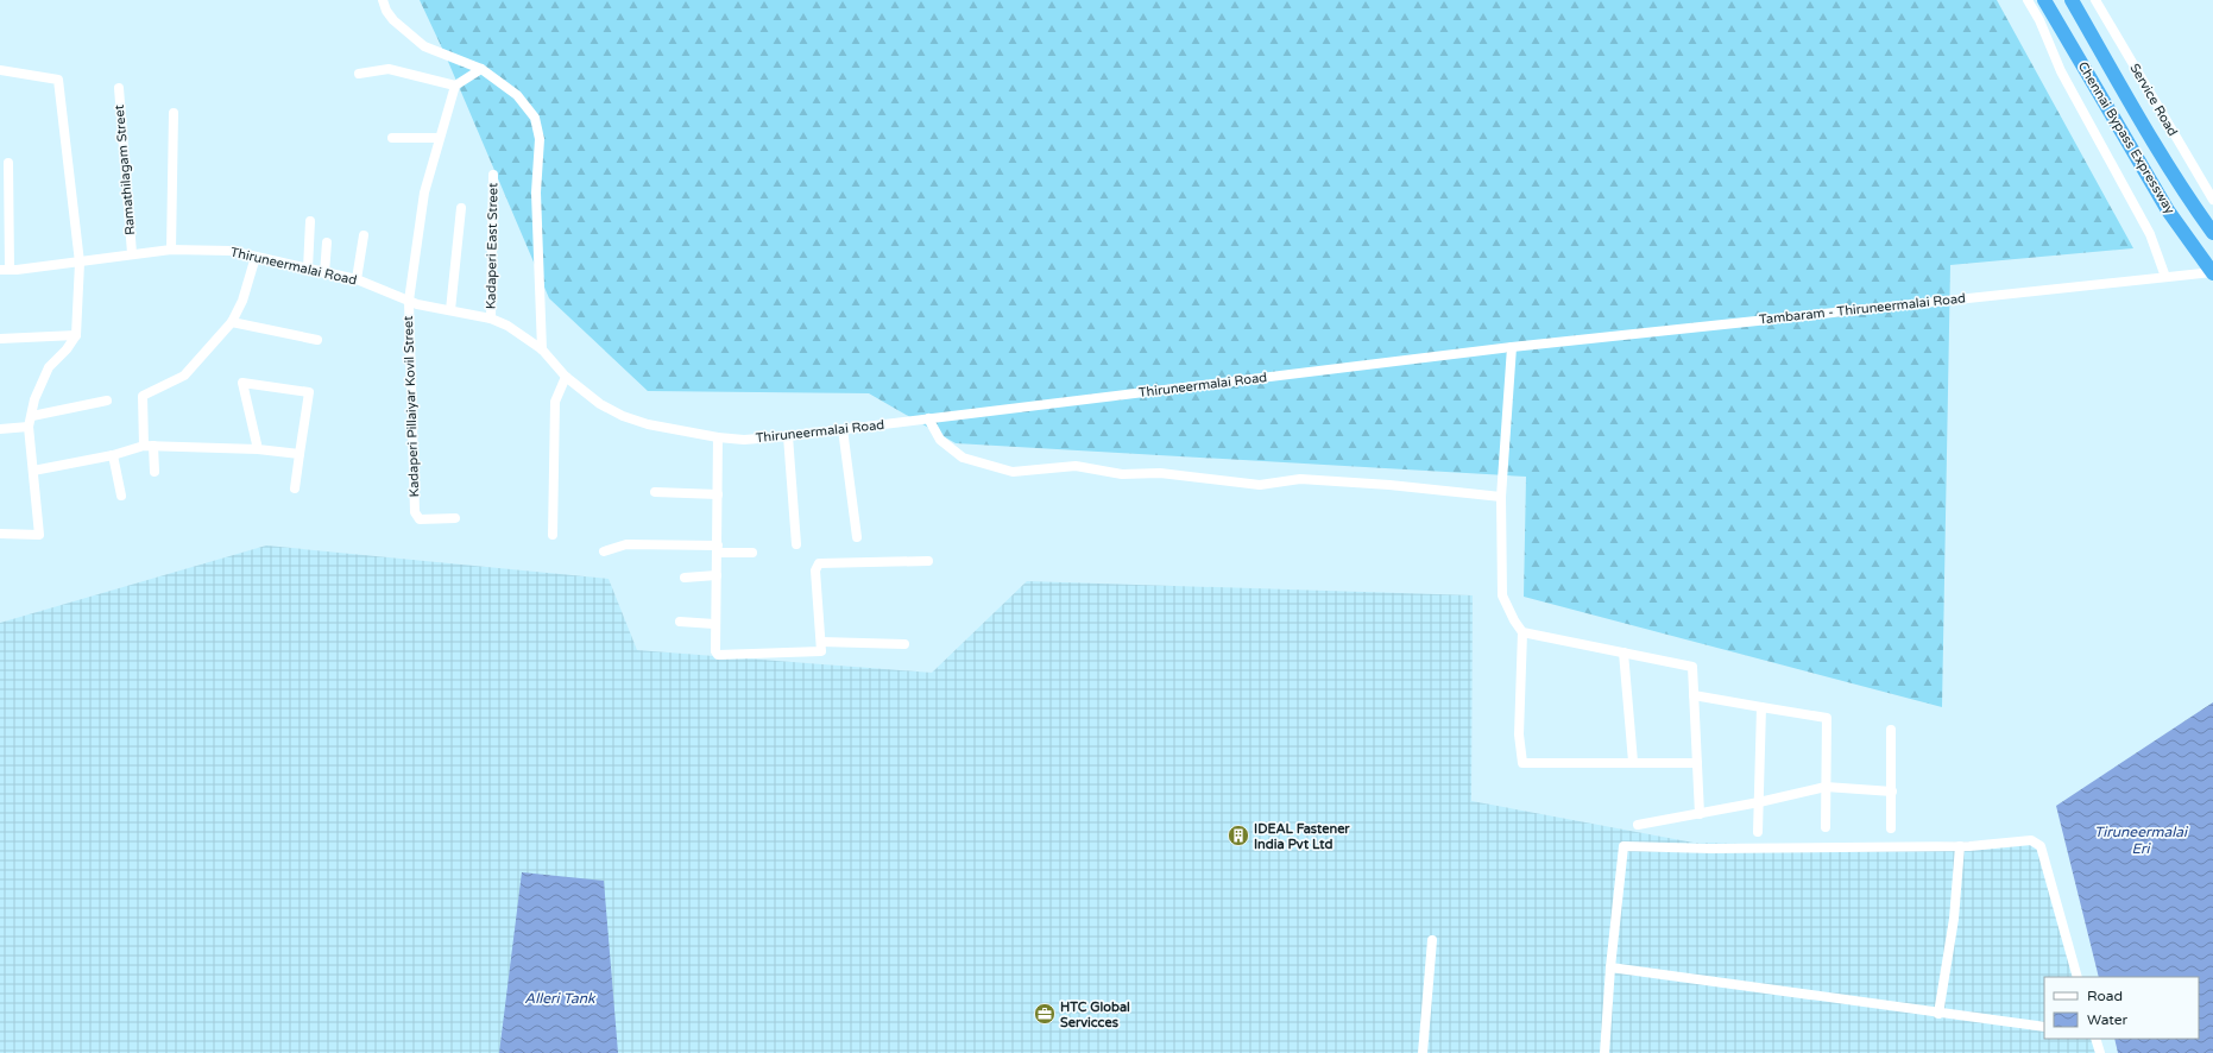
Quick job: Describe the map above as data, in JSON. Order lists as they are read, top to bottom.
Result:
{
  "streets": {
    "highway": ["Chennai Bypass Expressway"],
    "street": [
      "Service Road",
      "Ramathilagam Street",
      "Kadaperi East Street",
      "Thiruneermalai Road",
      "Tambaram - Thiruneermalai Road",
      "Kadaperi Pillaiyar Kovil Street"
    ]
  },
  "crossings": [
    ["Chennai Bypass Expressway", "Tambaram - Thiruneermalai Road"],
    ["Ramathilagam Street", "Thiruneermalai Road"],
    ["Kadaperi East Street", "Thiruneermalai Road"],
    ["Thiruneermalai Road", "Tambaram - Thiruneermalai Road"],
    ["Thiruneermalai Road", "Kadaperi Pillaiyar Kovil Street"]
  ],
  "water": ["Tiruneermalai Eri", "Alleri Tank"],
  "places": {
    "building": ["IDEAL Fastener India Pvt Ltd"],
    "office": ["HTC Global Servicces"]
  },
  "legend": ["Road", "Water"]
}
